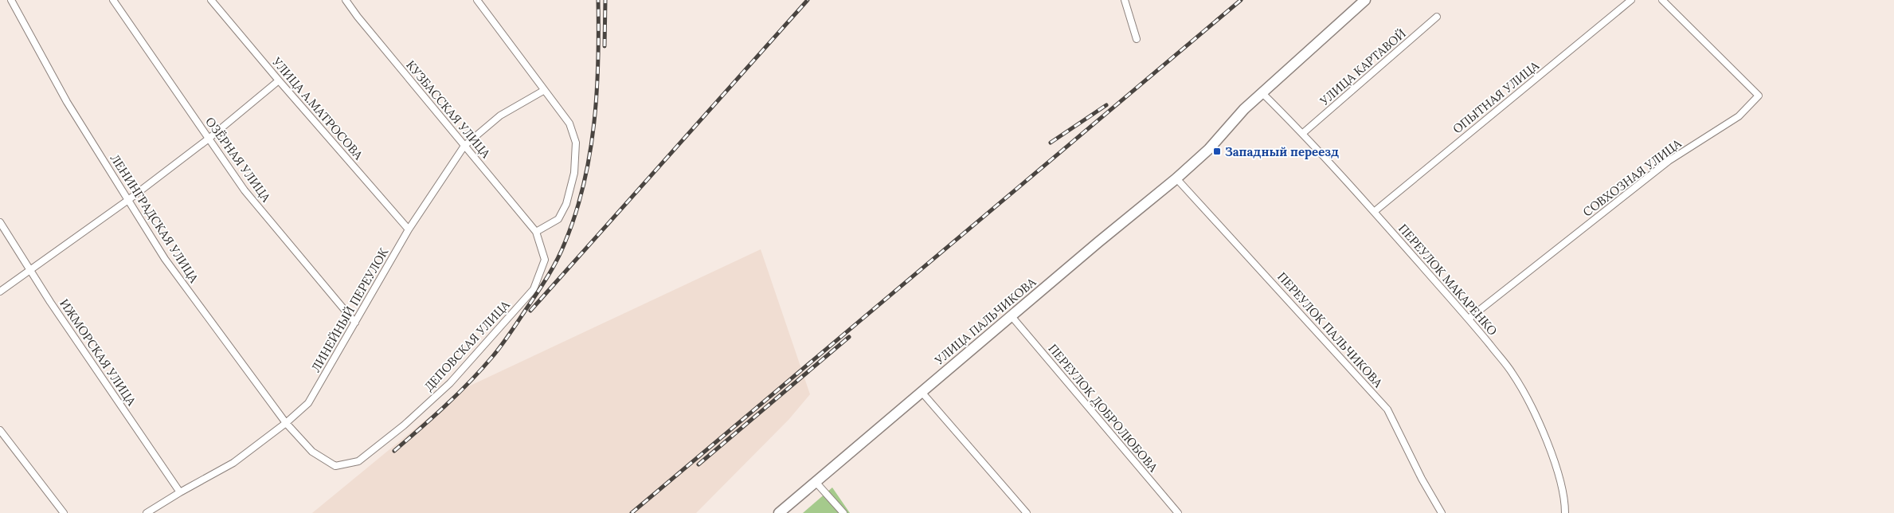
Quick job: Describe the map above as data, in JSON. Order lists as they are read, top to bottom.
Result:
{
  "streets": {
    "main road": ["УЛИЦА ПАЛЬЧИКОВА"],
    "street": [
      "УЛИЦА КАРТАВОЙ",
      "ОПЫТНАЯ УЛИЦА",
      "УЛИЦА А.МАТРОСОВА",
      "КУЗБАССКАЯ УЛИЦА",
      "ОЗЁРНАЯ УЛИЦА",
      "СОВХОЗНАЯ УЛИЦА",
      "ЛЕНИНГРАДСКАЯ УЛИЦА",
      "ПЕРЕУЛОК МАКАРЕНКО",
      "ЛИНЕЙНЫЙ ПЕРЕУЛОК",
      "ПЕРЕУЛОК ПАЛЬЧИКОВА",
      "ДЕПОВСКАЯ УЛИЦА",
      "ИЖМОРСКАЯ УЛИЦА",
      "ПЕРЕУЛОК ДОБРОЛЮБОВА"
    ]
  },
  "crossings": [
    ["УЛИЦА КАРТАВОЙ", "ПЕРЕУЛОК МАКАРЕНКО"],
    ["ОПЫТНАЯ УЛИЦА", "ПЕРЕУЛОК МАКАРЕНКО"],
    ["УЛИЦА А.МАТРОСОВА", "ЛИНЕЙНЫЙ ПЕРЕУЛОК"],
    ["КУЗБАССКАЯ УЛИЦА", "ЛИНЕЙНЫЙ ПЕРЕУЛОК"],
    ["КУЗБАССКАЯ УЛИЦА", "ДЕПОВСКАЯ УЛИЦА"],
    ["ОЗЁРНАЯ УЛИЦА", "ЛИНЕЙНЫЙ ПЕРЕУЛОК"],
    ["СОВХОЗНАЯ УЛИЦА", "ПЕРЕУЛОК МАКАРЕНКО"],
    ["ЛЕНИНГРАДСКАЯ УЛИЦА", "ЛИНЕЙНЫЙ ПЕРЕУЛОК"],
    ["ЛЕНИНГРАДСКАЯ УЛИЦА", "ДЕПОВСКАЯ УЛИЦА"],
    ["ПЕРЕУЛОК МАКАРЕНКО", "УЛИЦА ПАЛЬЧИКОВА"],
    ["ЛИНЕЙНЫЙ ПЕРЕУЛОК", "ИЖМОРСКАЯ УЛИЦА"],
    ["УЛИЦА ПАЛЬЧИКОВА", "ПЕРЕУЛОК ПАЛЬЧИКОВА"],
    ["УЛИЦА ПАЛЬЧИКОВА", "ПЕРЕУЛОК ДОБРОЛЮБОВА"]
  ],
  "places": {
    "transit": ["Западный переезд"]
  }
}
